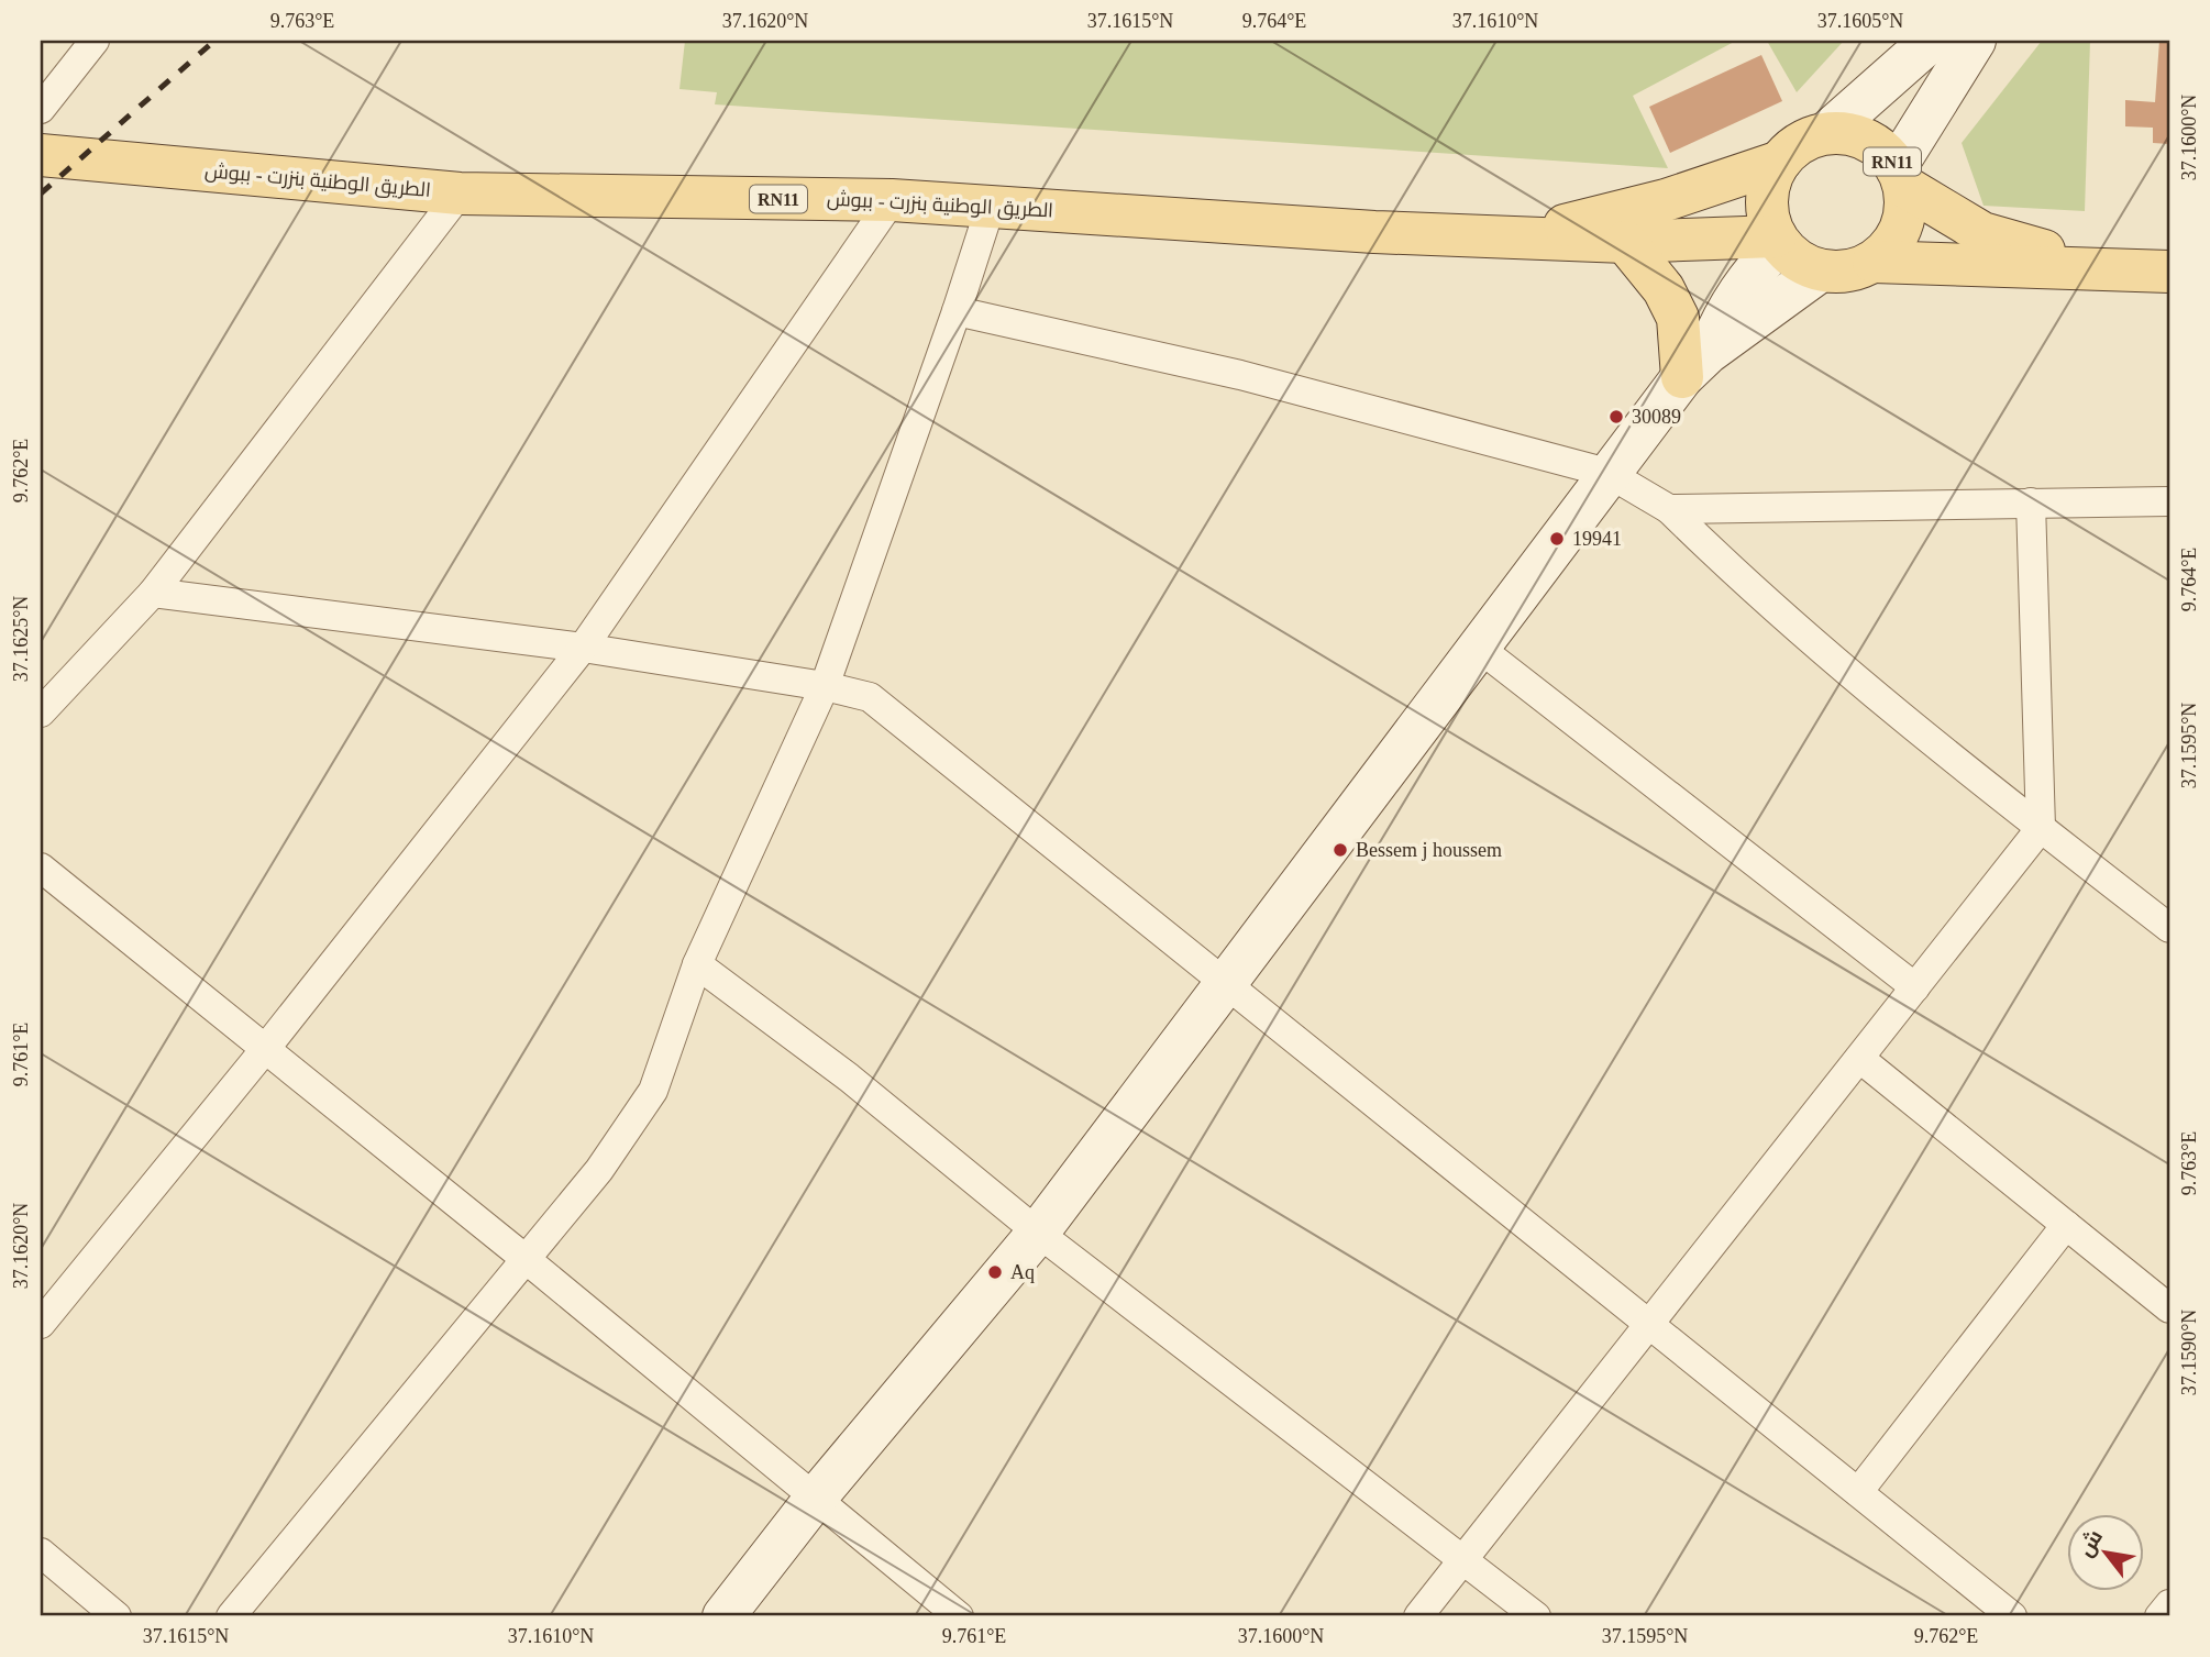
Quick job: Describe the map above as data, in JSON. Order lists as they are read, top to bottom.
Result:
{
  "streets": {
    "main road": ["RN11", "الطريق الوطنية بنزرت - ببوش"]
  },
  "crossings": [
    ["RN11", "الطريق الوطنية بنزرت - ببوش"]
  ],
  "places": [
    "30089",
    "19941",
    "Bessem j houssem",
    "Aq"
  ],
  "north": "top left",
  "coordinates": [
    "9.763°E",
    "37.1620°N",
    "37.1615°N",
    "9.764°E",
    "37.1610°N",
    "37.1605°N",
    "37.1600°N",
    "9.762°E",
    "37.1625°N",
    "37.1595°N",
    "9.761°E",
    "37.1590°N"
  ]
}
